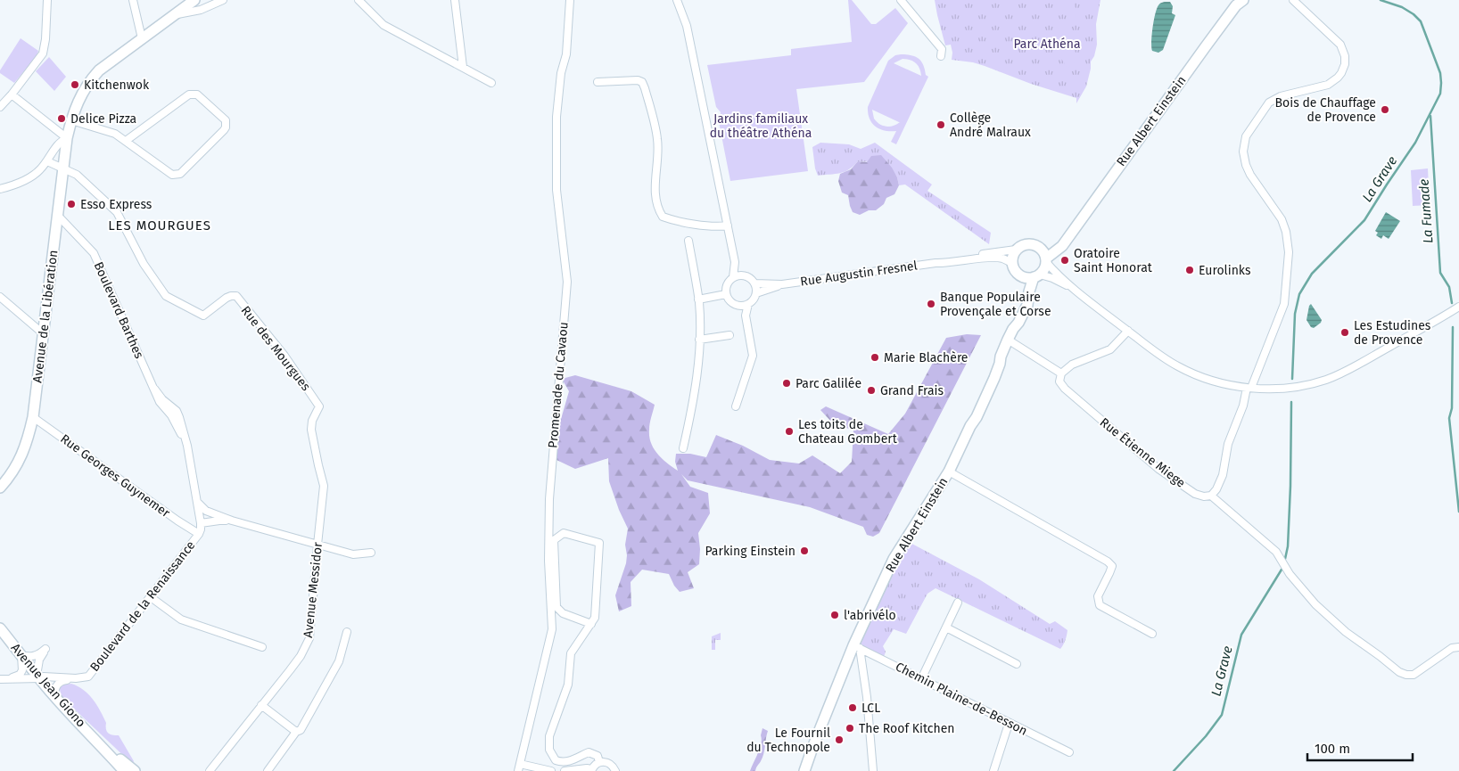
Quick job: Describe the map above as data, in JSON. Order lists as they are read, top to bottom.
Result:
{
  "streets": {
    "street": [
      "Rue Albert Einstein",
      "Rue Augustin Fresnel",
      "Boulevard Barthes",
      "Avenue de la Libération",
      "Rue des Mourgues",
      "Promenade du Cavaou",
      "Rue Étienne Miege",
      "Rue Georges Guynemer",
      "Avenue Messidor",
      "Boulevard de la Renaissance",
      "Avenue Jean Giono",
      "Chemin Plaine-de-Besson"
    ]
  },
  "crossings": [
    ["Rue Albert Einstein", "Rue Augustin Fresnel"],
    ["Rue Albert Einstein", "Chemin Plaine-de-Besson"],
    ["Boulevard Barthes", "Avenue de la Libération"],
    ["Boulevard Barthes", "Boulevard de la Renaissance"],
    ["Avenue de la Libération", "Rue des Mourgues"],
    ["Avenue de la Libération", "Rue Georges Guynemer"],
    ["Rue des Mourgues", "Avenue Messidor"],
    ["Rue Georges Guynemer", "Boulevard de la Renaissance"],
    ["Boulevard de la Renaissance", "Avenue Jean Giono"]
  ],
  "districts": ["LES MOURGUES"],
  "water": ["La Grave", "La Fumade"],
  "parks": ["Parc Athéna", "Jardins familiaux du théâtre Athéna"],
  "places": [
    "Kitchenwok",
    "Bois de Chauffage de Provence",
    "Delice Pizza",
    "Collège André Malraux",
    "Esso Express",
    "Oratoire Saint Honorat",
    "Eurolinks",
    "Banque Populaire Provençale et Corse",
    "Les Estudines de Provence",
    "Marie Blachère",
    "Parc Galilée",
    "Grand Frais",
    "Les toits de Chateau Gombert",
    "Parking Einstein",
    "l'abrivélo",
    "LCL",
    "The Roof Kitchen",
    "Le Fournil du Technopole"
  ],
  "scale_bar": "100 m"
}
